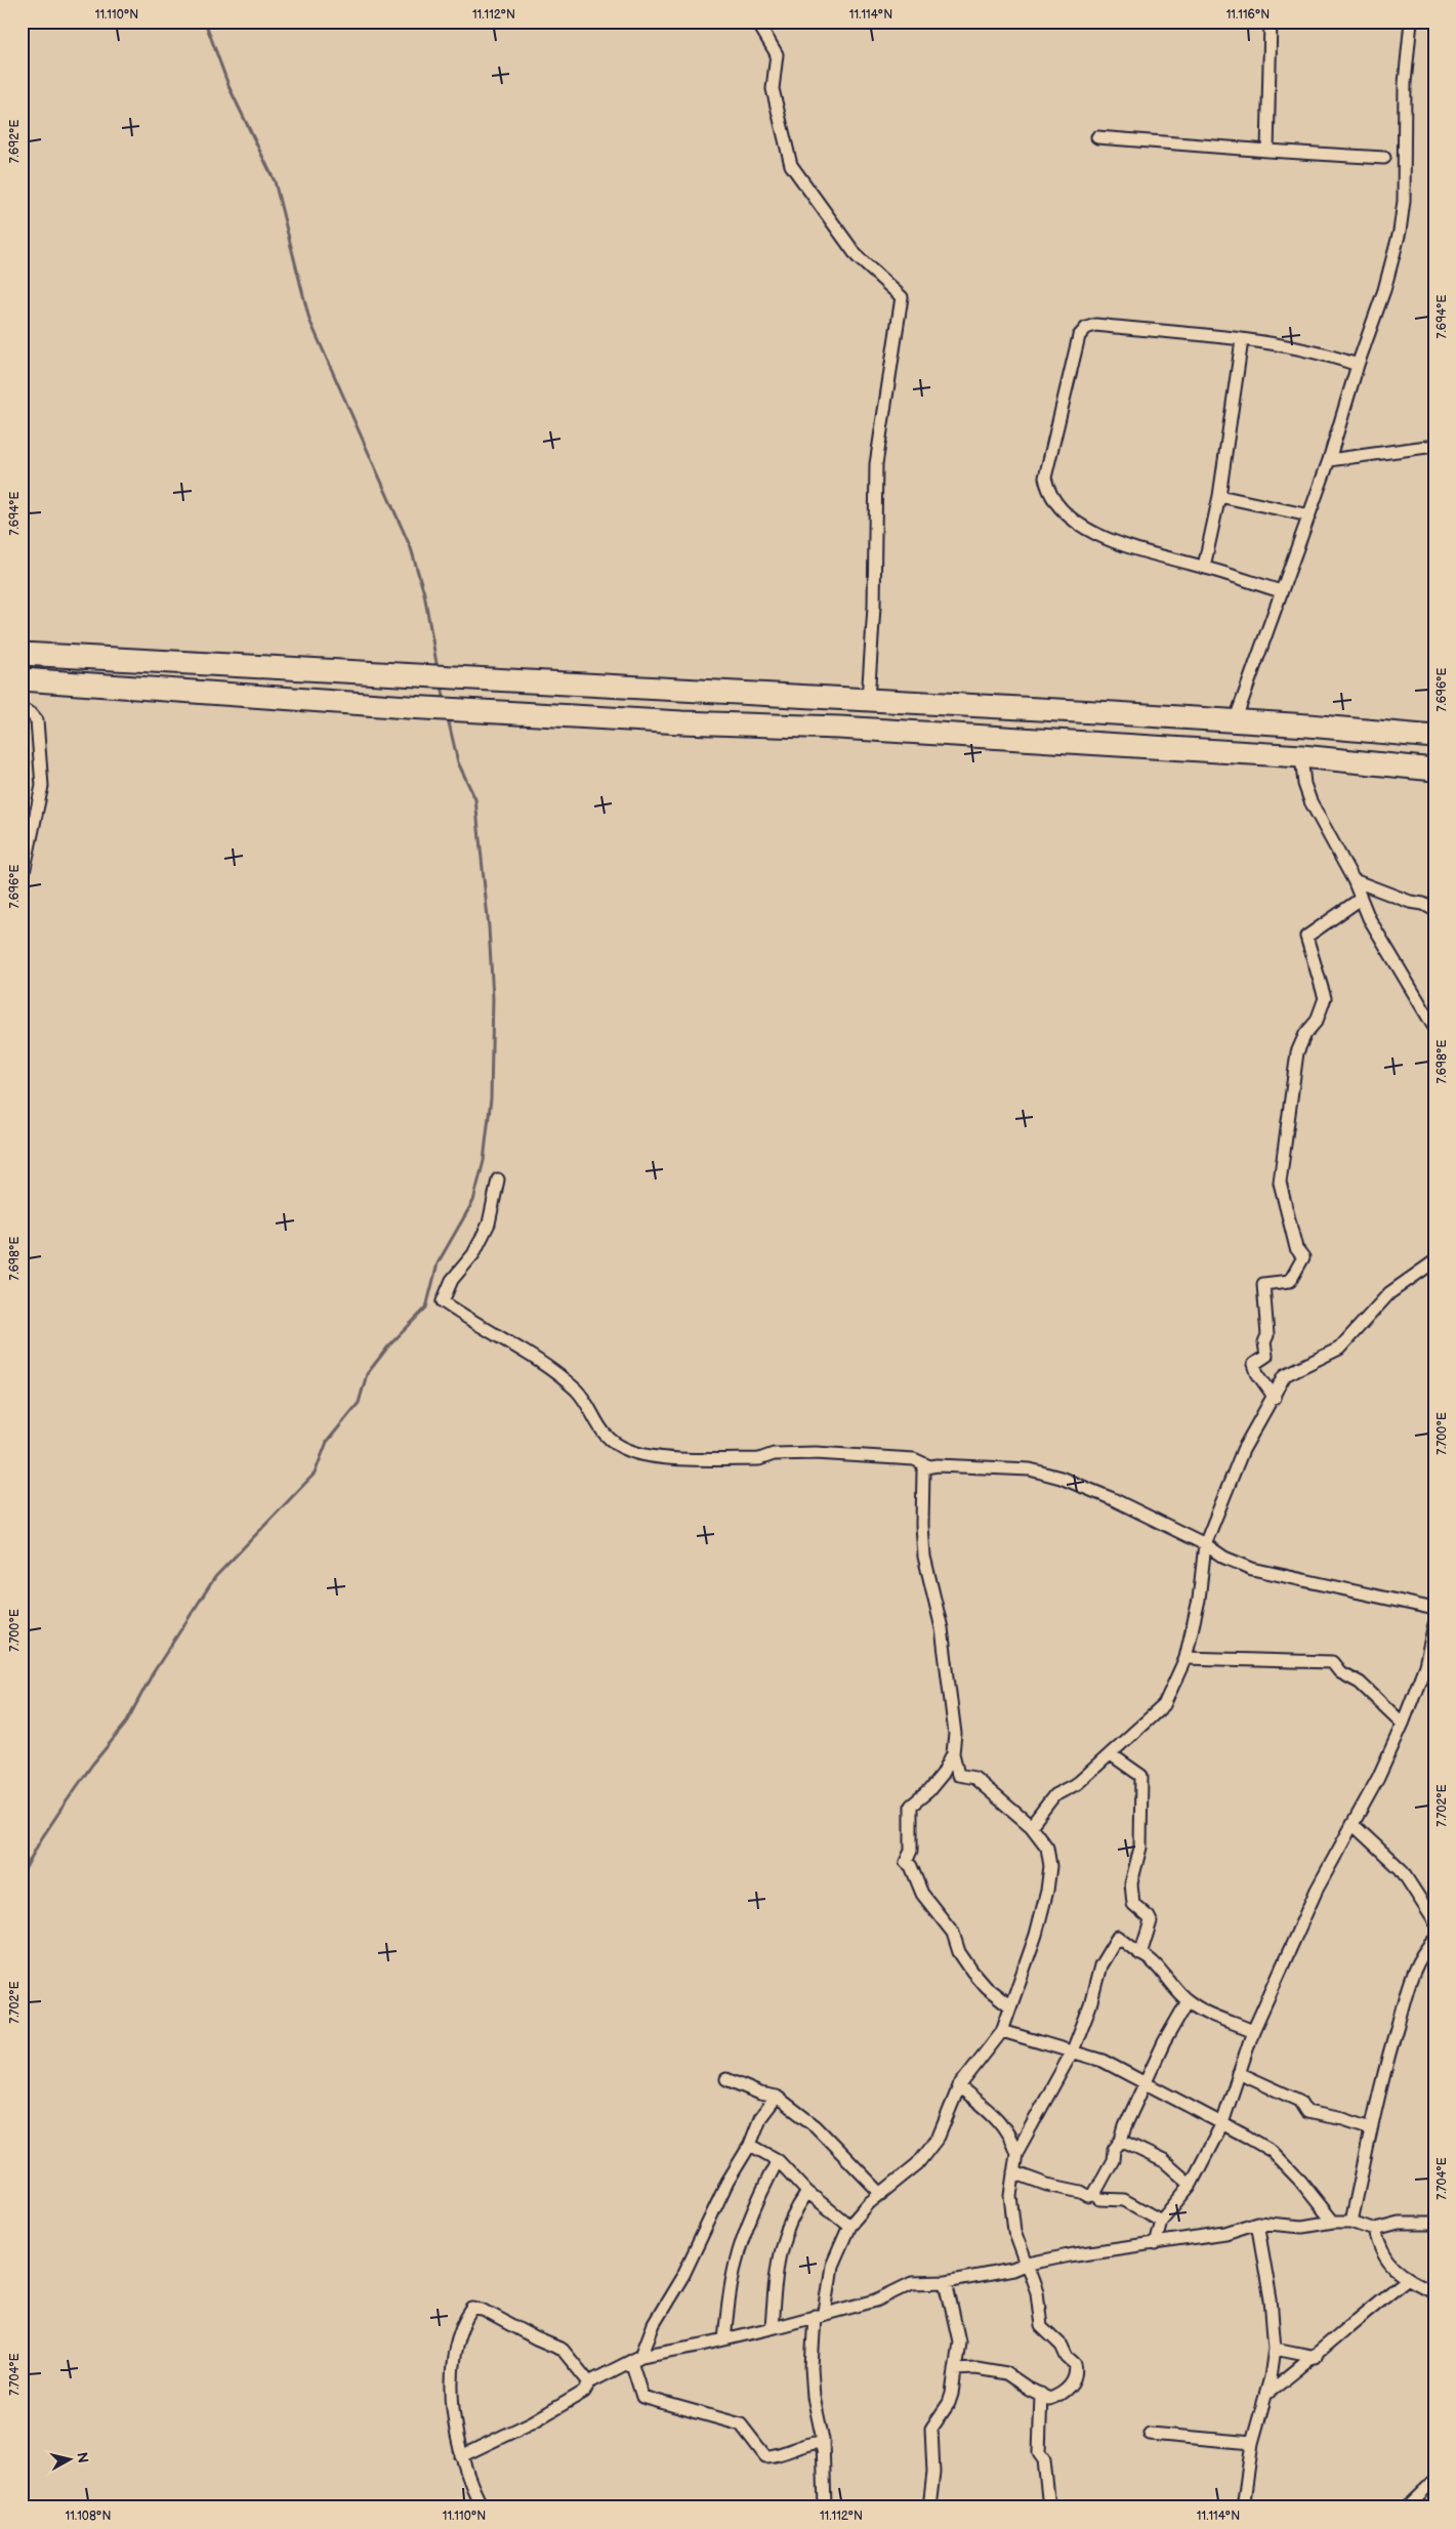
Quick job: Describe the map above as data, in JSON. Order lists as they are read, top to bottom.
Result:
{
  "north": "right",
  "coordinates": [
    "11.110°N",
    "11.112°N",
    "11.114°N",
    "11.116°N",
    "7.692°E",
    "7.694°E",
    "7.696°E",
    "7.698°E",
    "7.700°E",
    "7.702°E",
    "7.704°E",
    "11.108°N"
  ]
}
